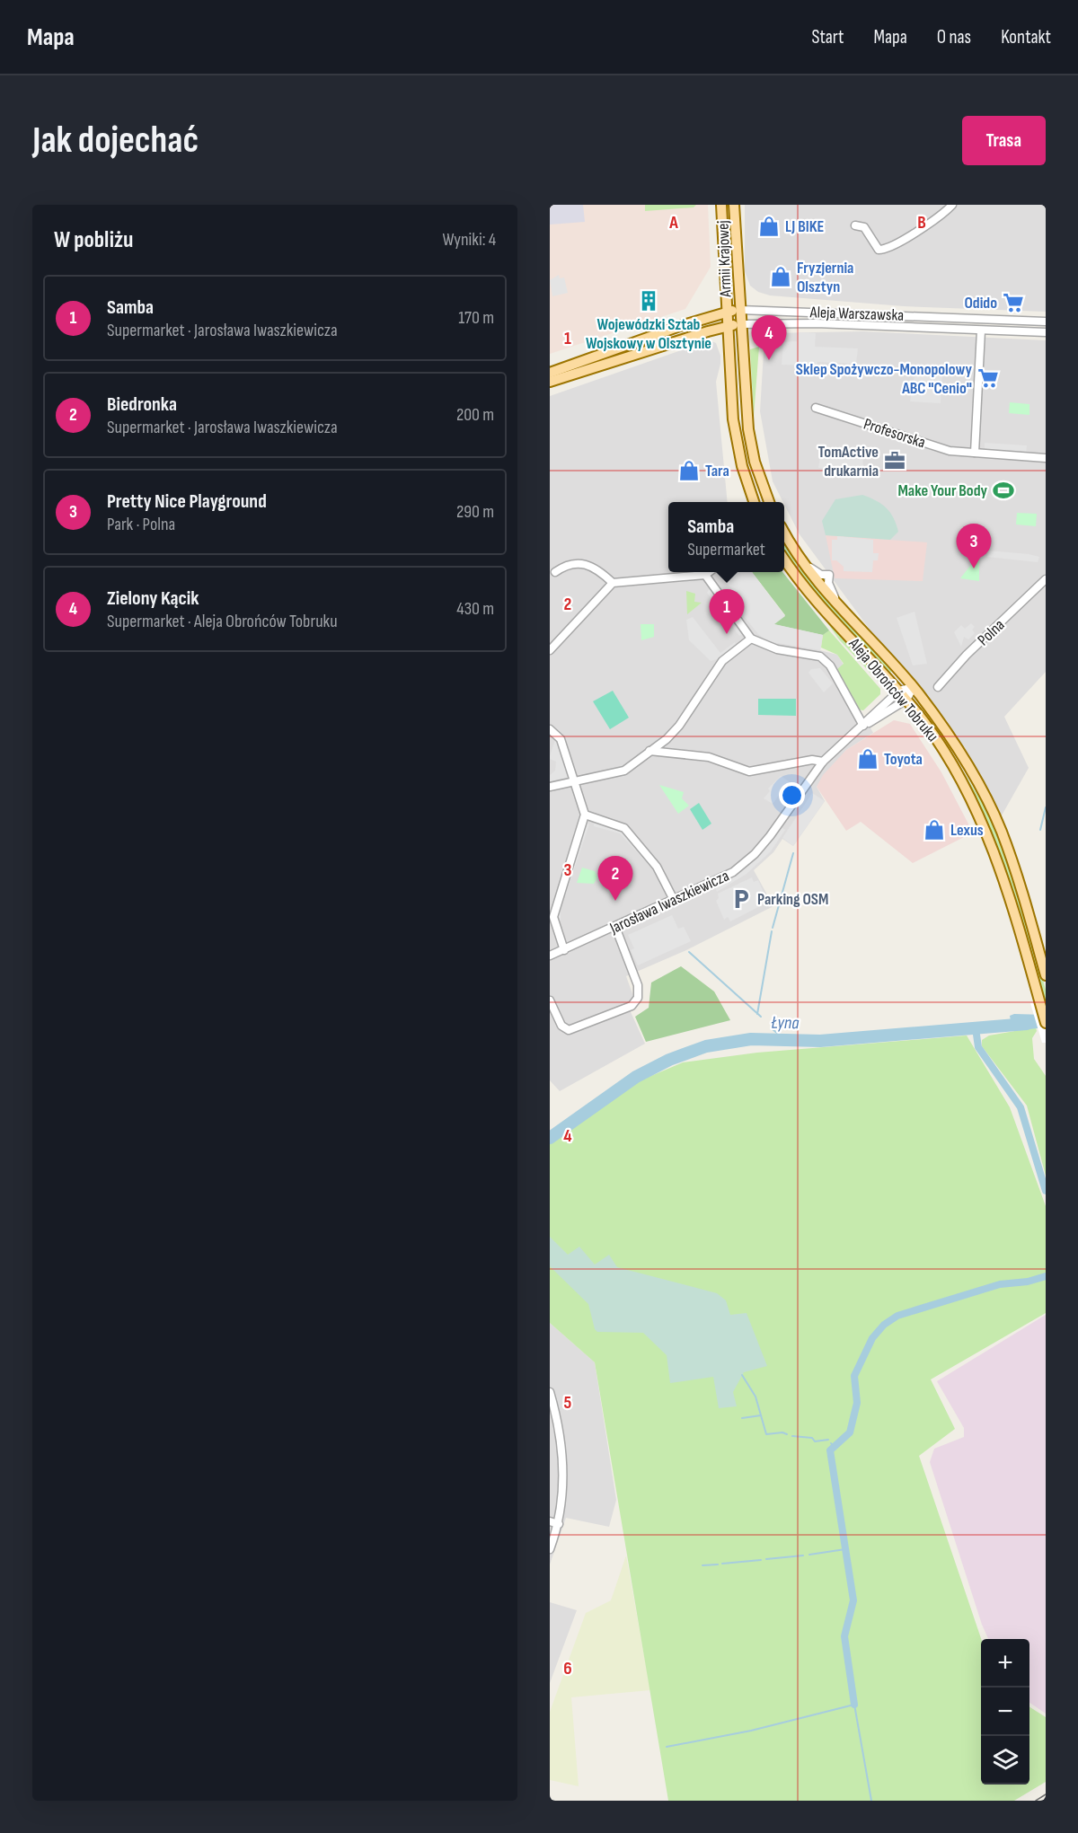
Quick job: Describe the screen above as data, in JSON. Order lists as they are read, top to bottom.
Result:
{
  "streets": {
    "main road": ["Armii Krajowej", "Aleja Warszawska", "Aleja Obrońców Tobruku"],
    "street": ["Profesorska", "Polna", "Jarosława Iwaszkiewicza"]
  },
  "crossings": [
    ["Armii Krajowej", "Aleja Warszawska"],
    ["Aleja Obrońców Tobruku", "Jarosława Iwaszkiewicza"]
  ],
  "water": ["Łyna"],
  "places": {
    "shop": [
      "LJ BIKE",
      "Fryzjernia Olsztyn",
      "Tara",
      "Toyota",
      "Lexus"
    ],
    "building": ["Wojewódzki Sztab Wojskowy w Olsztynie"],
    "supermarket": ["Odido", "Sklep Spożywczo-Monopolowy ABC \"Cenio\""],
    "office": ["TomActive drukarnia"],
    "sports": ["Make Your Body"],
    "parking": ["Parking OSM"]
  },
  "page": {
    "header": "Mapa",
    "nav": [
      "Start",
      "Mapa",
      "O nas",
      "Kontakt"
    ],
    "buttons": "Trasa",
    "title": "Jak dojechać",
    "heading": ["W pobliżu", "Wyniki: 4"],
    "list": [
      {
        "mark": "1",
        "name": "Samba",
        "note": "Supermarket · Jarosława Iwaszkiewicza",
        "value": "170 m"
      },
      {
        "mark": "2",
        "name": "Biedronka",
        "note": "Supermarket · Jarosława Iwaszkiewicza",
        "value": "200 m"
      },
      {
        "mark": "3",
        "name": "Pretty Nice Playground",
        "note": "Park · Polna",
        "value": "290 m"
      },
      {
        "mark": "4",
        "name": "Zielony Kącik",
        "note": "Supermarket · Aleja Obrońców Tobruku",
        "value": "430 m"
      }
    ],
    "pins": [
      "4",
      "3",
      "1",
      "2"
    ],
    "popup": ["Samba", "Supermarket"],
    "map_buttons": ["+", "−"]
  },
  "grid": {
    "columns": ["A", "B"],
    "rows": [
      "1",
      "2",
      "3",
      "4",
      "5",
      "6"
    ]
  }
}
